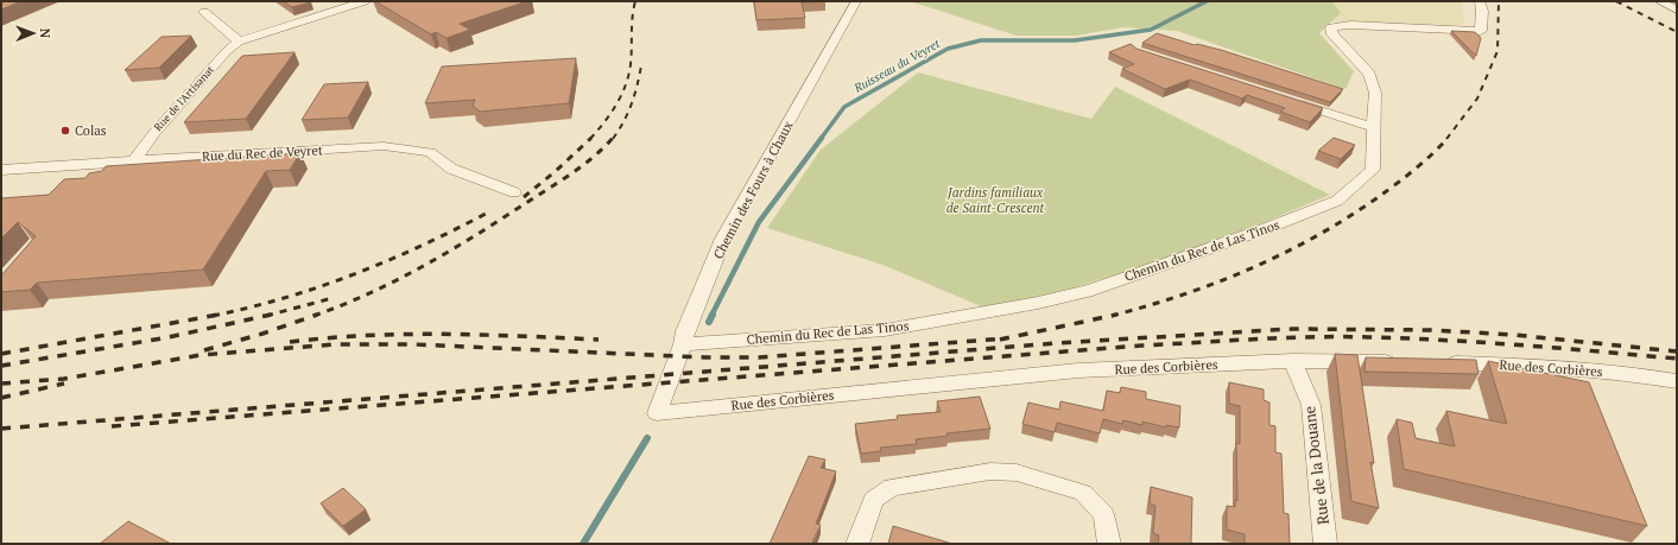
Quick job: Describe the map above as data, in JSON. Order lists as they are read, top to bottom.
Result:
{
  "streets": {
    "street": [
      "Rue de l'Artisanat",
      "Rue du Rec de Veyret",
      "Chemin des Fours à Chaux",
      "Chemin du Rec de Las Tinos",
      "Rue des Corbières",
      "Rue de la Douane"
    ]
  },
  "crossings": [
    ["Rue de l'Artisanat", "Rue du Rec de Veyret"],
    ["Chemin des Fours à Chaux", "Chemin du Rec de Las Tinos"],
    ["Chemin des Fours à Chaux", "Rue des Corbières"],
    ["Rue des Corbières", "Rue de la Douane"]
  ],
  "water": ["Ruisseau du Veyret"],
  "parks": ["Jardins familiaux de Saint-Crescent"],
  "places": ["Colas"],
  "north": "right"
}
